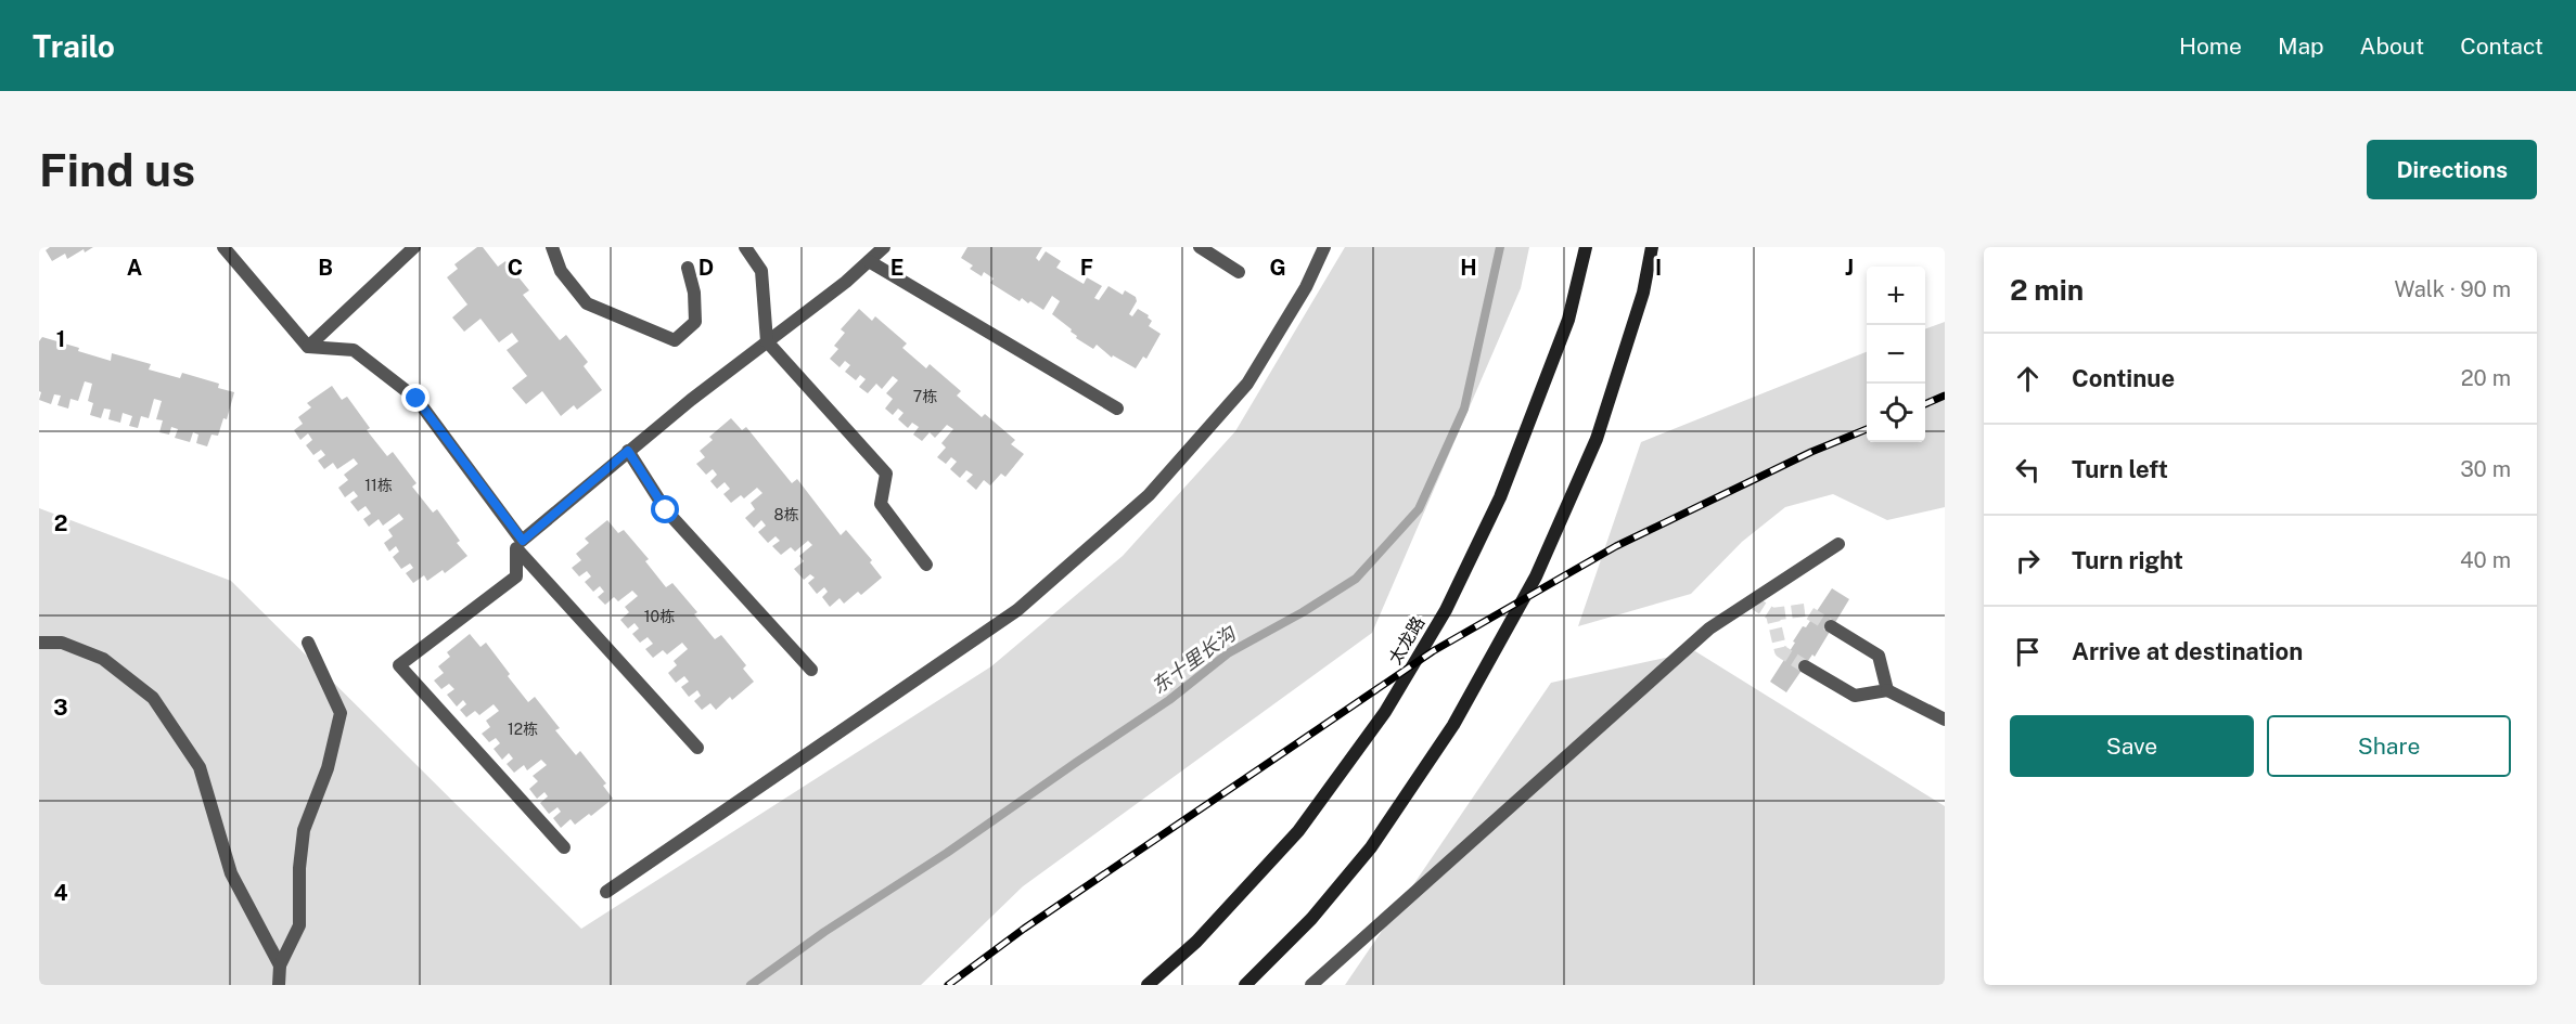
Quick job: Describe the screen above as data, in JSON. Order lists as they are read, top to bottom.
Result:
{
  "streets": {
    "street": ["太龙路"]
  },
  "water": ["东十里长沟"],
  "house_numbers": [
    "7栋",
    "11栋",
    "8栋",
    "10栋",
    "12栋"
  ],
  "page": {
    "header": "Trailo",
    "nav": [
      "Home",
      "Map",
      "About",
      "Contact"
    ],
    "buttons": [
      "Directions",
      ["Save", "Share"]
    ],
    "title": "Find us",
    "heading": ["2 min", "Walk · 90 m"],
    "map_buttons": ["+", "−"],
    "list": [
      ["Continue", "20 m"],
      ["Turn left", "30 m"],
      ["Turn right", "40 m"],
      "Arrive at destination"
    ]
  },
  "grid": {
    "columns": [
      "A",
      "B",
      "C",
      "D",
      "E",
      "F",
      "G",
      "H",
      "I",
      "J"
    ],
    "rows": [
      "1",
      "2",
      "3",
      "4"
    ]
  }
}
